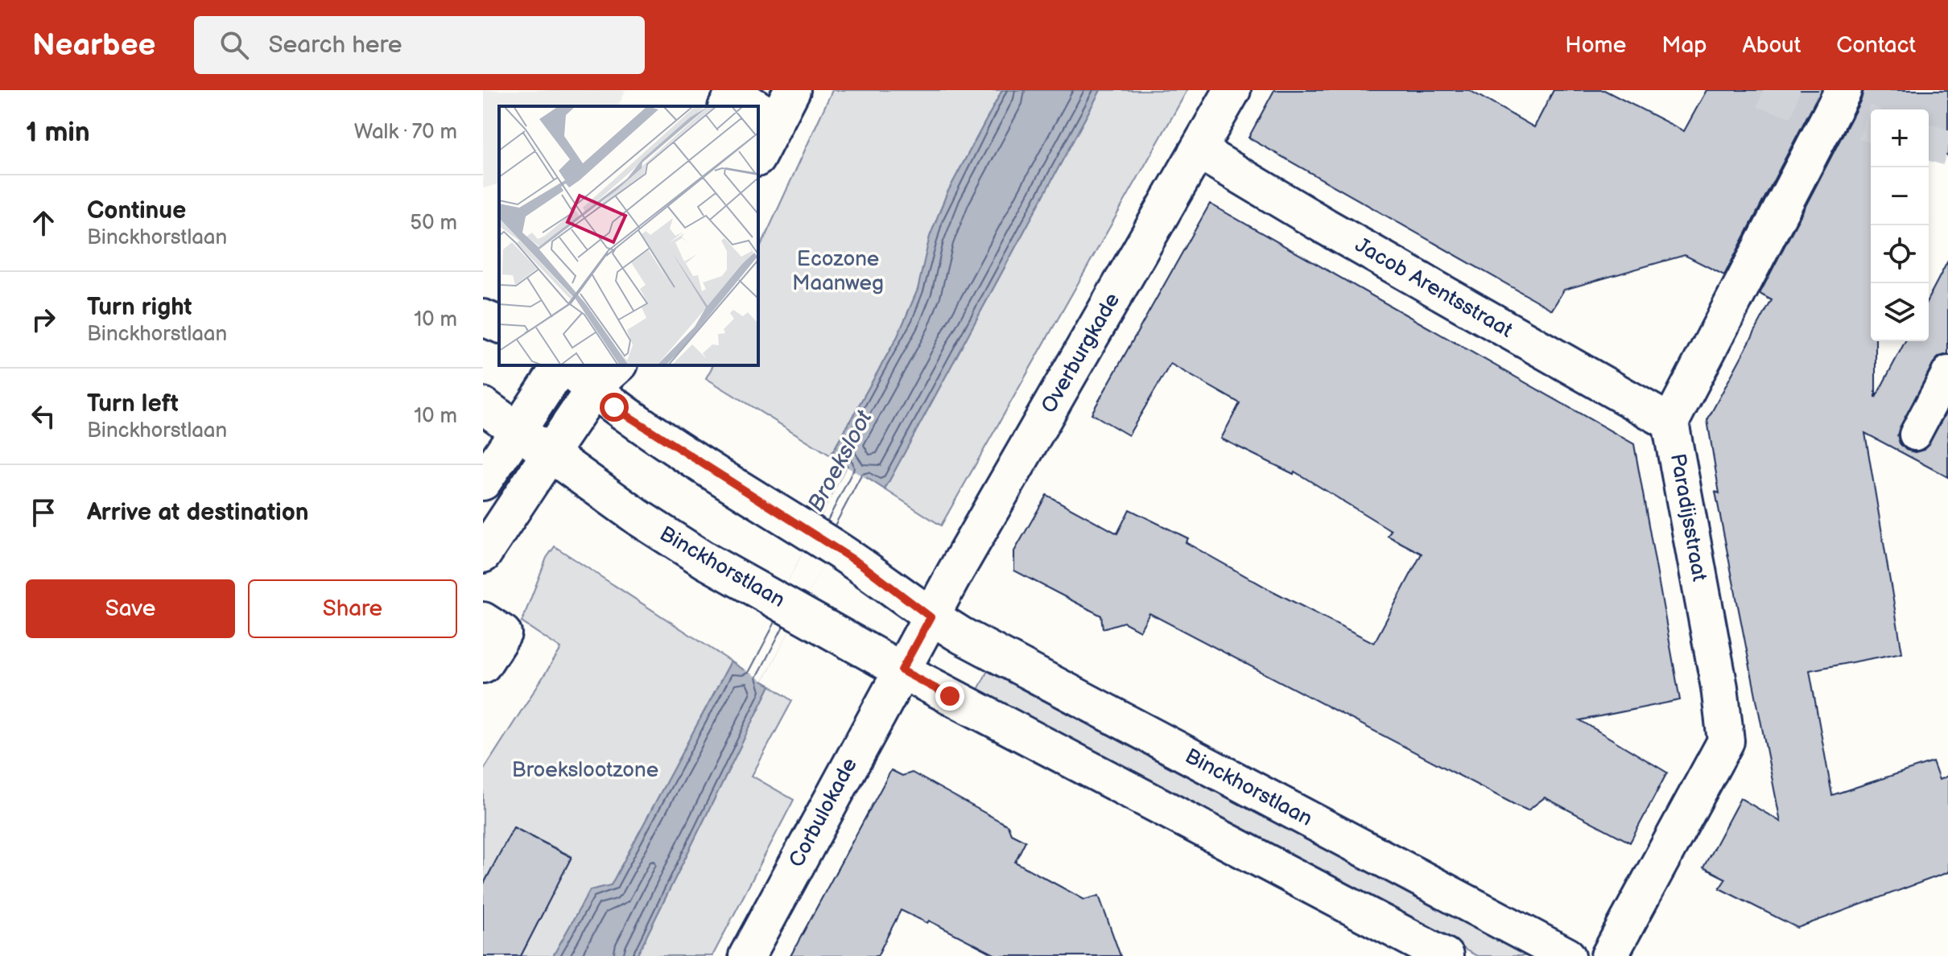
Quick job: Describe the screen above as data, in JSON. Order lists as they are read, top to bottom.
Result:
{
  "streets": {
    "street": [
      "Jacob Arentsstraat",
      "Overburgkade",
      "Paradijsstraat",
      "Binckhorstlaan",
      "Corbulokade"
    ]
  },
  "crossings": [
    ["Jacob Arentsstraat", "Overburgkade"],
    ["Jacob Arentsstraat", "Paradijsstraat"],
    ["Overburgkade", "Binckhorstlaan"],
    ["Binckhorstlaan", "Corbulokade"]
  ],
  "water": ["Broeksloot"],
  "parks": ["Ecozone Maanweg", "Broekslootzone"],
  "page": {
    "header": "Nearbee",
    "search": "Search here",
    "nav": [
      "Home",
      "Map",
      "About",
      "Contact"
    ],
    "heading": ["1 min", "Walk · 70 m"],
    "map_buttons": ["+", "−"],
    "list": [
      ["Continue", "Binckhorstlaan", "50 m"],
      ["Turn right", "Binckhorstlaan", "10 m"],
      ["Turn left", "Binckhorstlaan", "10 m"],
      "Arrive at destination"
    ],
    "buttons": ["Save", "Share"]
  }
}
